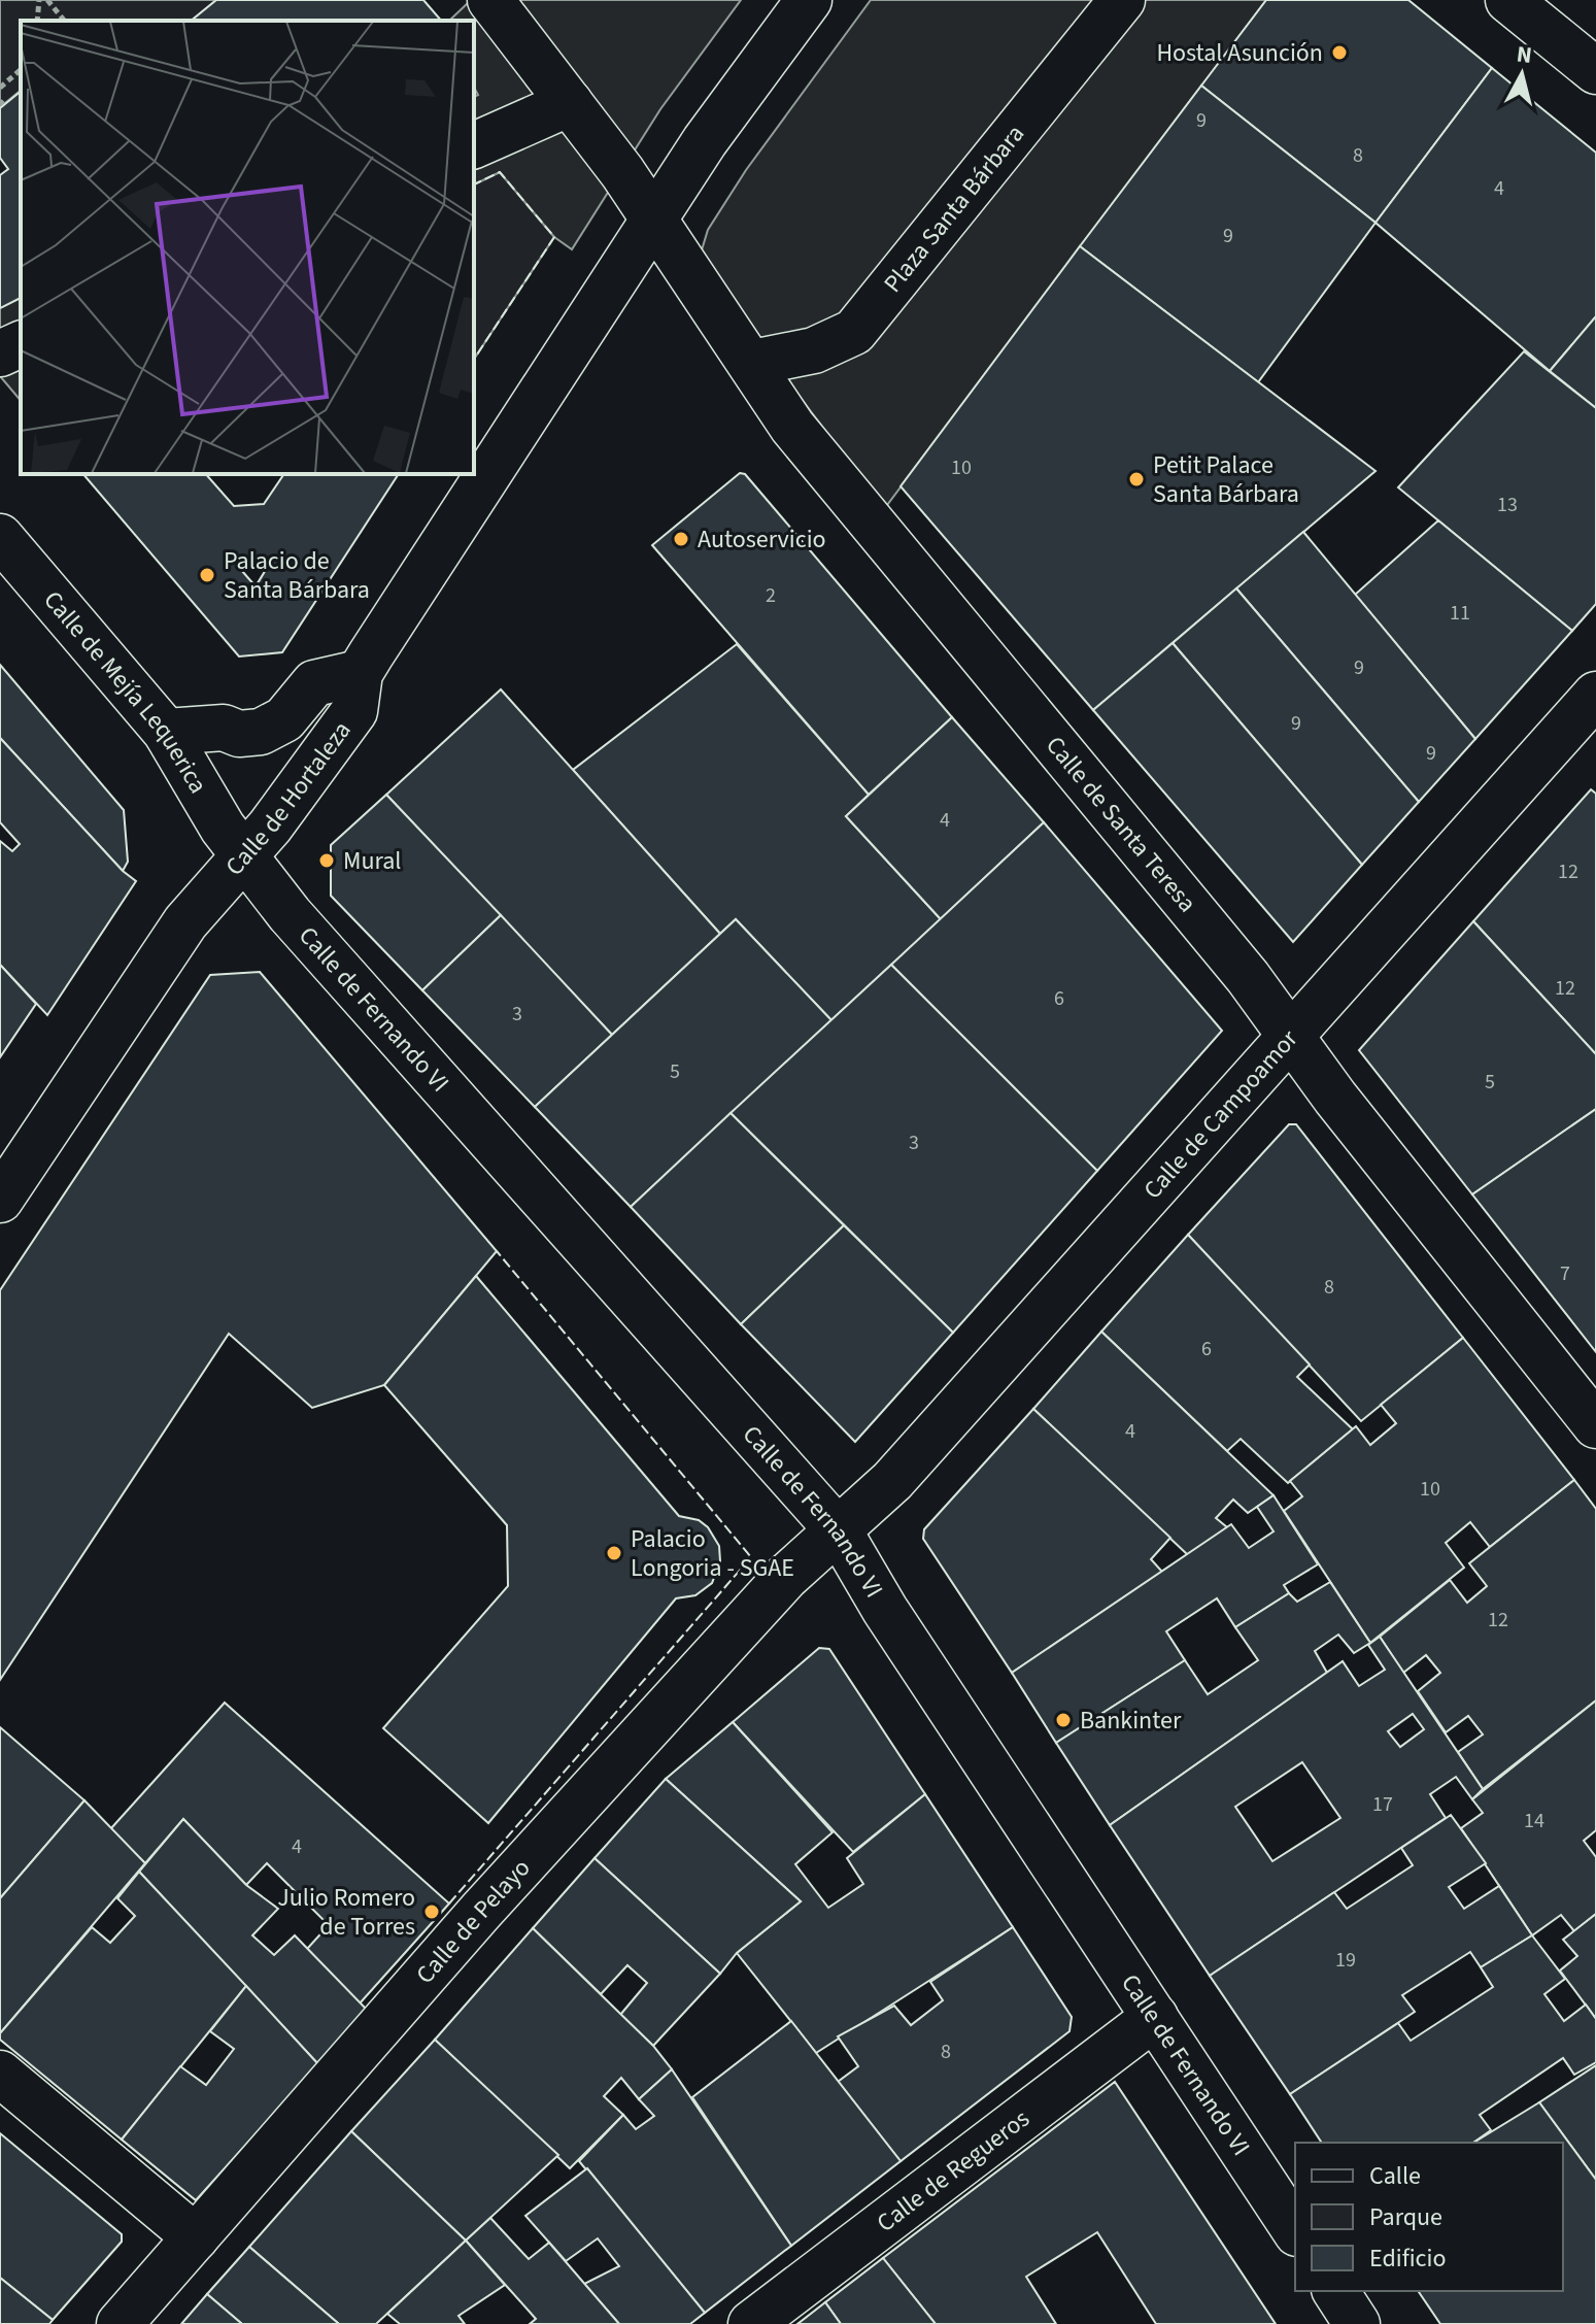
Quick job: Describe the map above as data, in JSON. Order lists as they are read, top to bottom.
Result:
{
  "streets": {
    "street": [
      "Plaza Santa Bárbara",
      "Calle de Mejía Lequerica",
      "Calle de Hortaleza",
      "Calle de Santa Teresa",
      "Calle de Fernando VI",
      "Calle de Campoamor",
      "Calle de Pelayo",
      "Calle de Regueros"
    ]
  },
  "crossings": [
    ["Plaza Santa Bárbara", "Calle de Santa Teresa"],
    ["Calle de Mejía Lequerica", "Calle de Hortaleza"],
    ["Calle de Mejía Lequerica", "Calle de Fernando VI"],
    ["Calle de Hortaleza", "Calle de Santa Teresa"],
    ["Calle de Hortaleza", "Calle de Fernando VI"],
    ["Calle de Santa Teresa", "Calle de Campoamor"],
    ["Calle de Fernando VI", "Calle de Campoamor"],
    ["Calle de Fernando VI", "Calle de Pelayo"],
    ["Calle de Fernando VI", "Calle de Regueros"],
    ["Calle de Campoamor", "Calle de Pelayo"]
  ],
  "places": [
    "Hostal Asunción",
    "Petit Palace Santa Bárbara",
    "Autoservicio",
    "Palacio de Santa Bárbara",
    "Mural",
    "Palacio Longoria - SGAE",
    "Bankinter",
    "Julio Romero de Torres"
  ],
  "house_numbers": [
    "9",
    "8",
    "4",
    "9",
    "10",
    "13",
    "2",
    "11",
    "9",
    "9",
    "9",
    "4",
    "12",
    "12",
    "6",
    "3",
    "5",
    "5",
    "3",
    "7",
    "8",
    "6",
    "4",
    "10",
    "12",
    "17",
    "14",
    "4",
    "19",
    "8"
  ],
  "legend": ["Calle", "Parque", "Edificio"],
  "north": "top"
}
